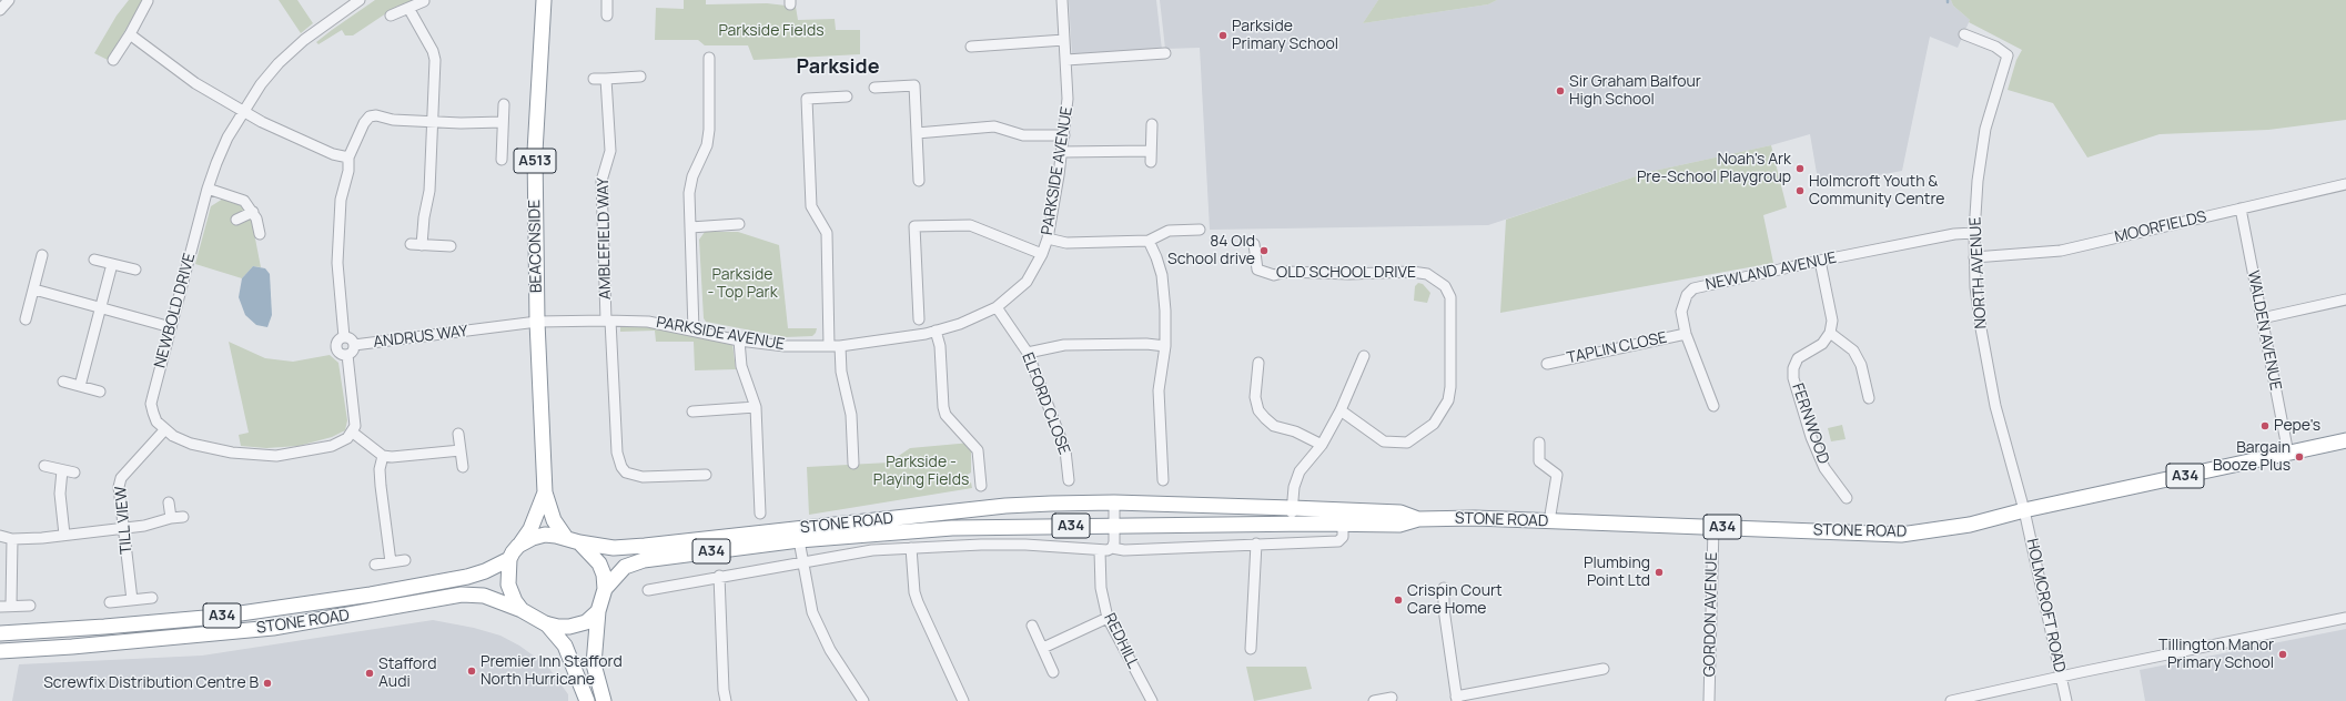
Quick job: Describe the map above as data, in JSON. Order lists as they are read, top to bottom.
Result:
{
  "streets": {
    "highway": [
      "A513",
      "BEACONSIDE",
      "A34",
      "STONE ROAD"
    ],
    "street": [
      "PARKSIDE AVENUE",
      "MOORFIELDS",
      "AMBLEFIELD WAY",
      "NEWLAND AVENUE",
      "OLD SCHOOL DRIVE",
      "NORTH AVENUE",
      "NEWBOLD DRIVE",
      "WALDEN AVENUE",
      "ANDRUS WAY",
      "TAPLIN CLOSE",
      "ELFORD CLOSE",
      "FERNWOOD",
      "TILL VIEW",
      "HOLMCROFT ROAD",
      "GORDON AVENUE",
      "REDHILL"
    ]
  },
  "crossings": [
    ["PARKSIDE AVENUE", "AMBLEFIELD WAY"],
    ["PARKSIDE AVENUE", "BEACONSIDE"],
    ["PARKSIDE AVENUE", "ANDRUS WAY"],
    ["PARKSIDE AVENUE", "ELFORD CLOSE"],
    ["MOORFIELDS", "NORTH AVENUE"],
    ["MOORFIELDS", "WALDEN AVENUE"],
    ["BEACONSIDE", "ANDRUS WAY"],
    ["BEACONSIDE", "STONE ROAD"],
    ["NEWLAND AVENUE", "NORTH AVENUE"],
    ["NEWLAND AVENUE", "TAPLIN CLOSE"],
    ["NORTH AVENUE", "STONE ROAD"],
    ["NORTH AVENUE", "HOLMCROFT ROAD"],
    ["NEWBOLD DRIVE", "TILL VIEW"],
    ["WALDEN AVENUE", "STONE ROAD"],
    ["STONE ROAD", "HOLMCROFT ROAD"],
    ["STONE ROAD", "GORDON AVENUE"],
    ["STONE ROAD", "REDHILL"]
  ],
  "districts": ["Parkside"],
  "parks": ["Parkside Fields", "Parkside - Top Park", "Parkside - Playing Fields"],
  "places": [
    "Parkside Primary School",
    "Sir Graham Balfour High School",
    "Noah's Ark Pre-School Playgroup",
    "Holmcroft Youth & Community Centre",
    "84 Old School drive",
    "Pepe's",
    "Bargain Booze Plus",
    "Plumbing Point Ltd",
    "Crispin Court Care Home",
    "Tillington Manor Primary School",
    "Premier Inn Stafford North Hurricane",
    "Stafford Audi",
    "Screwfix Distribution Centre B"
  ]
}
